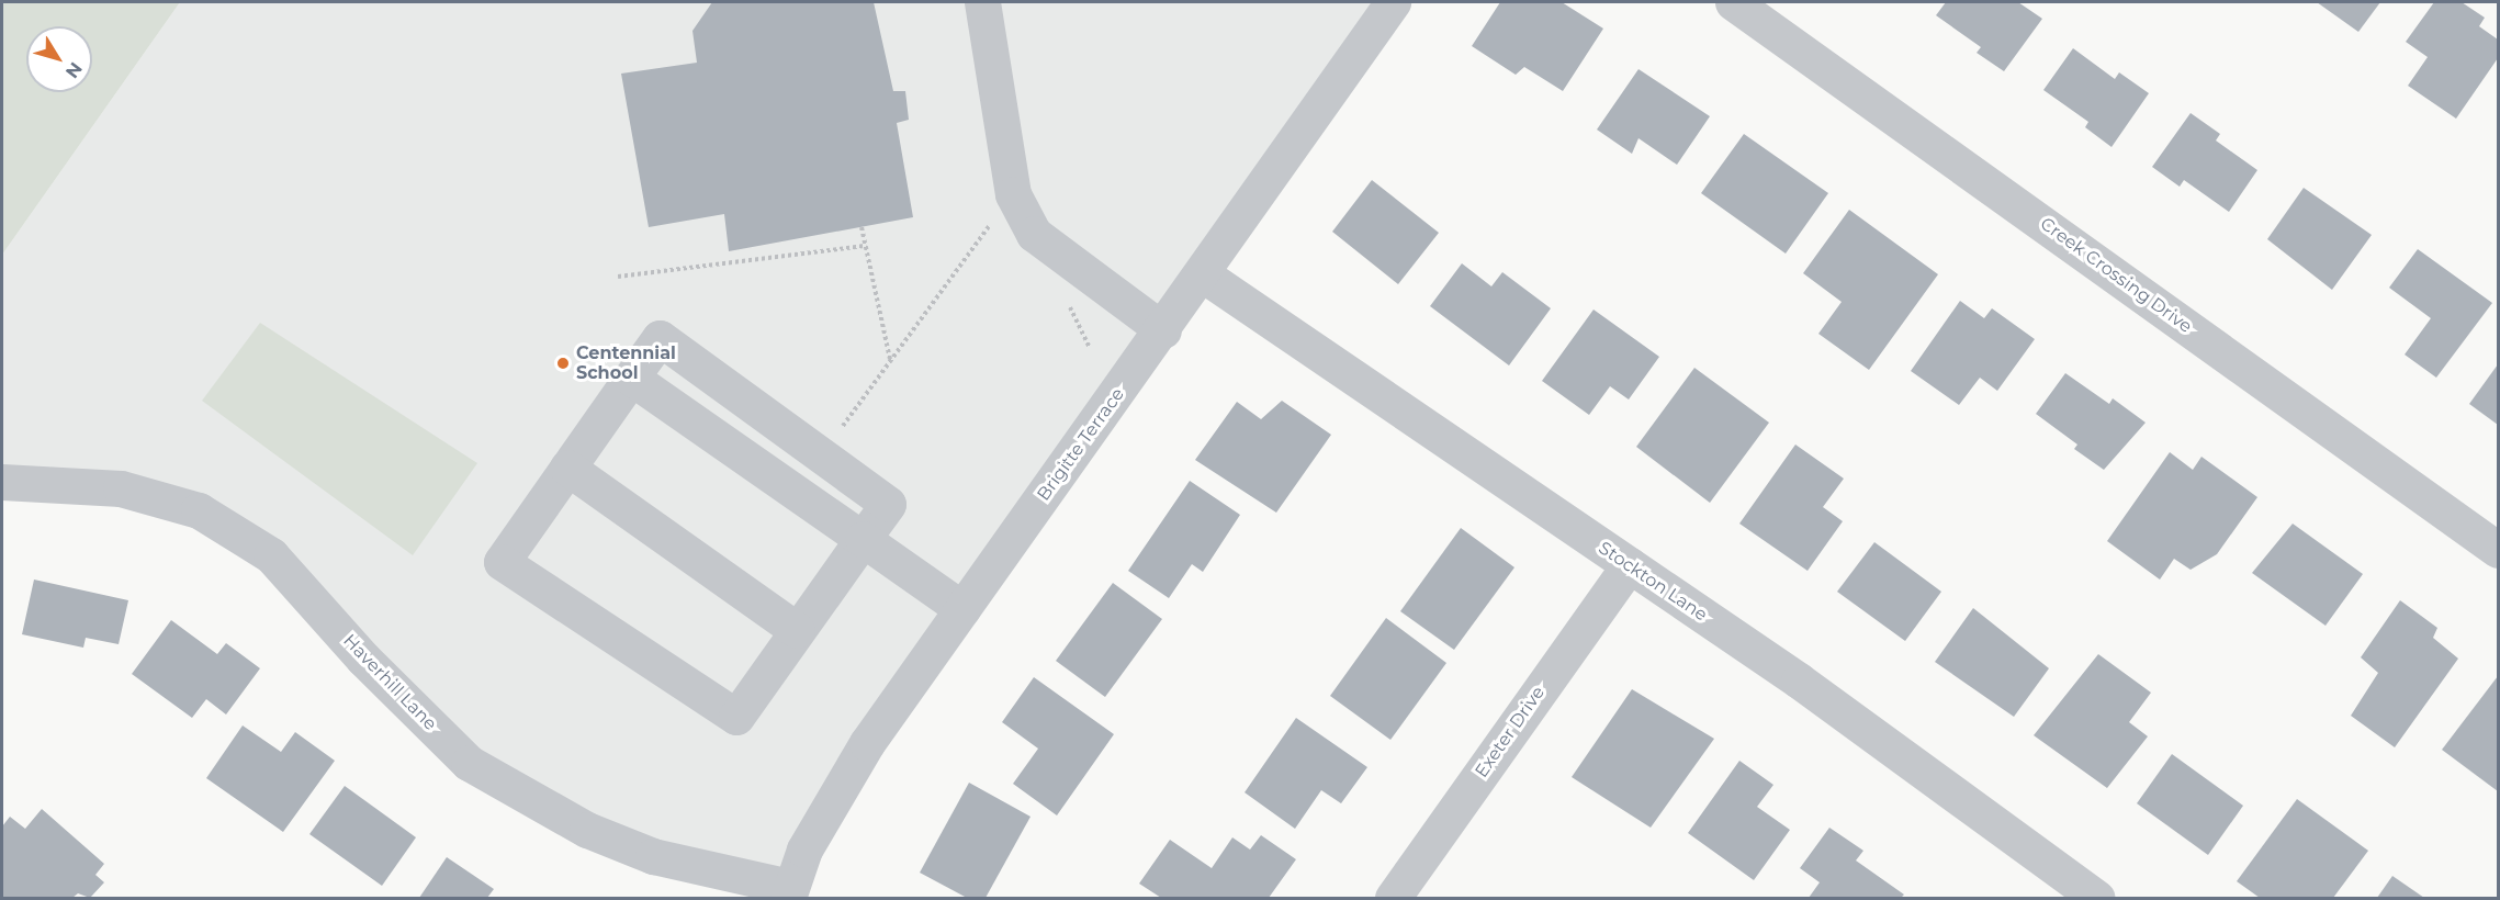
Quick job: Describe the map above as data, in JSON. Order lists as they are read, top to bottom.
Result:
{
  "streets": {
    "street": [
      "Creek Crossing Drive",
      "Brigitte Terrace",
      "Stockton Lane",
      "Haverhill Lane",
      "Exeter Drive"
    ]
  },
  "crossings": [
    ["Brigitte Terrace", "Stockton Lane"],
    ["Brigitte Terrace", "Haverhill Lane"],
    ["Stockton Lane", "Exeter Drive"]
  ],
  "places": ["Centennial School"],
  "north": "bottom right"
}
